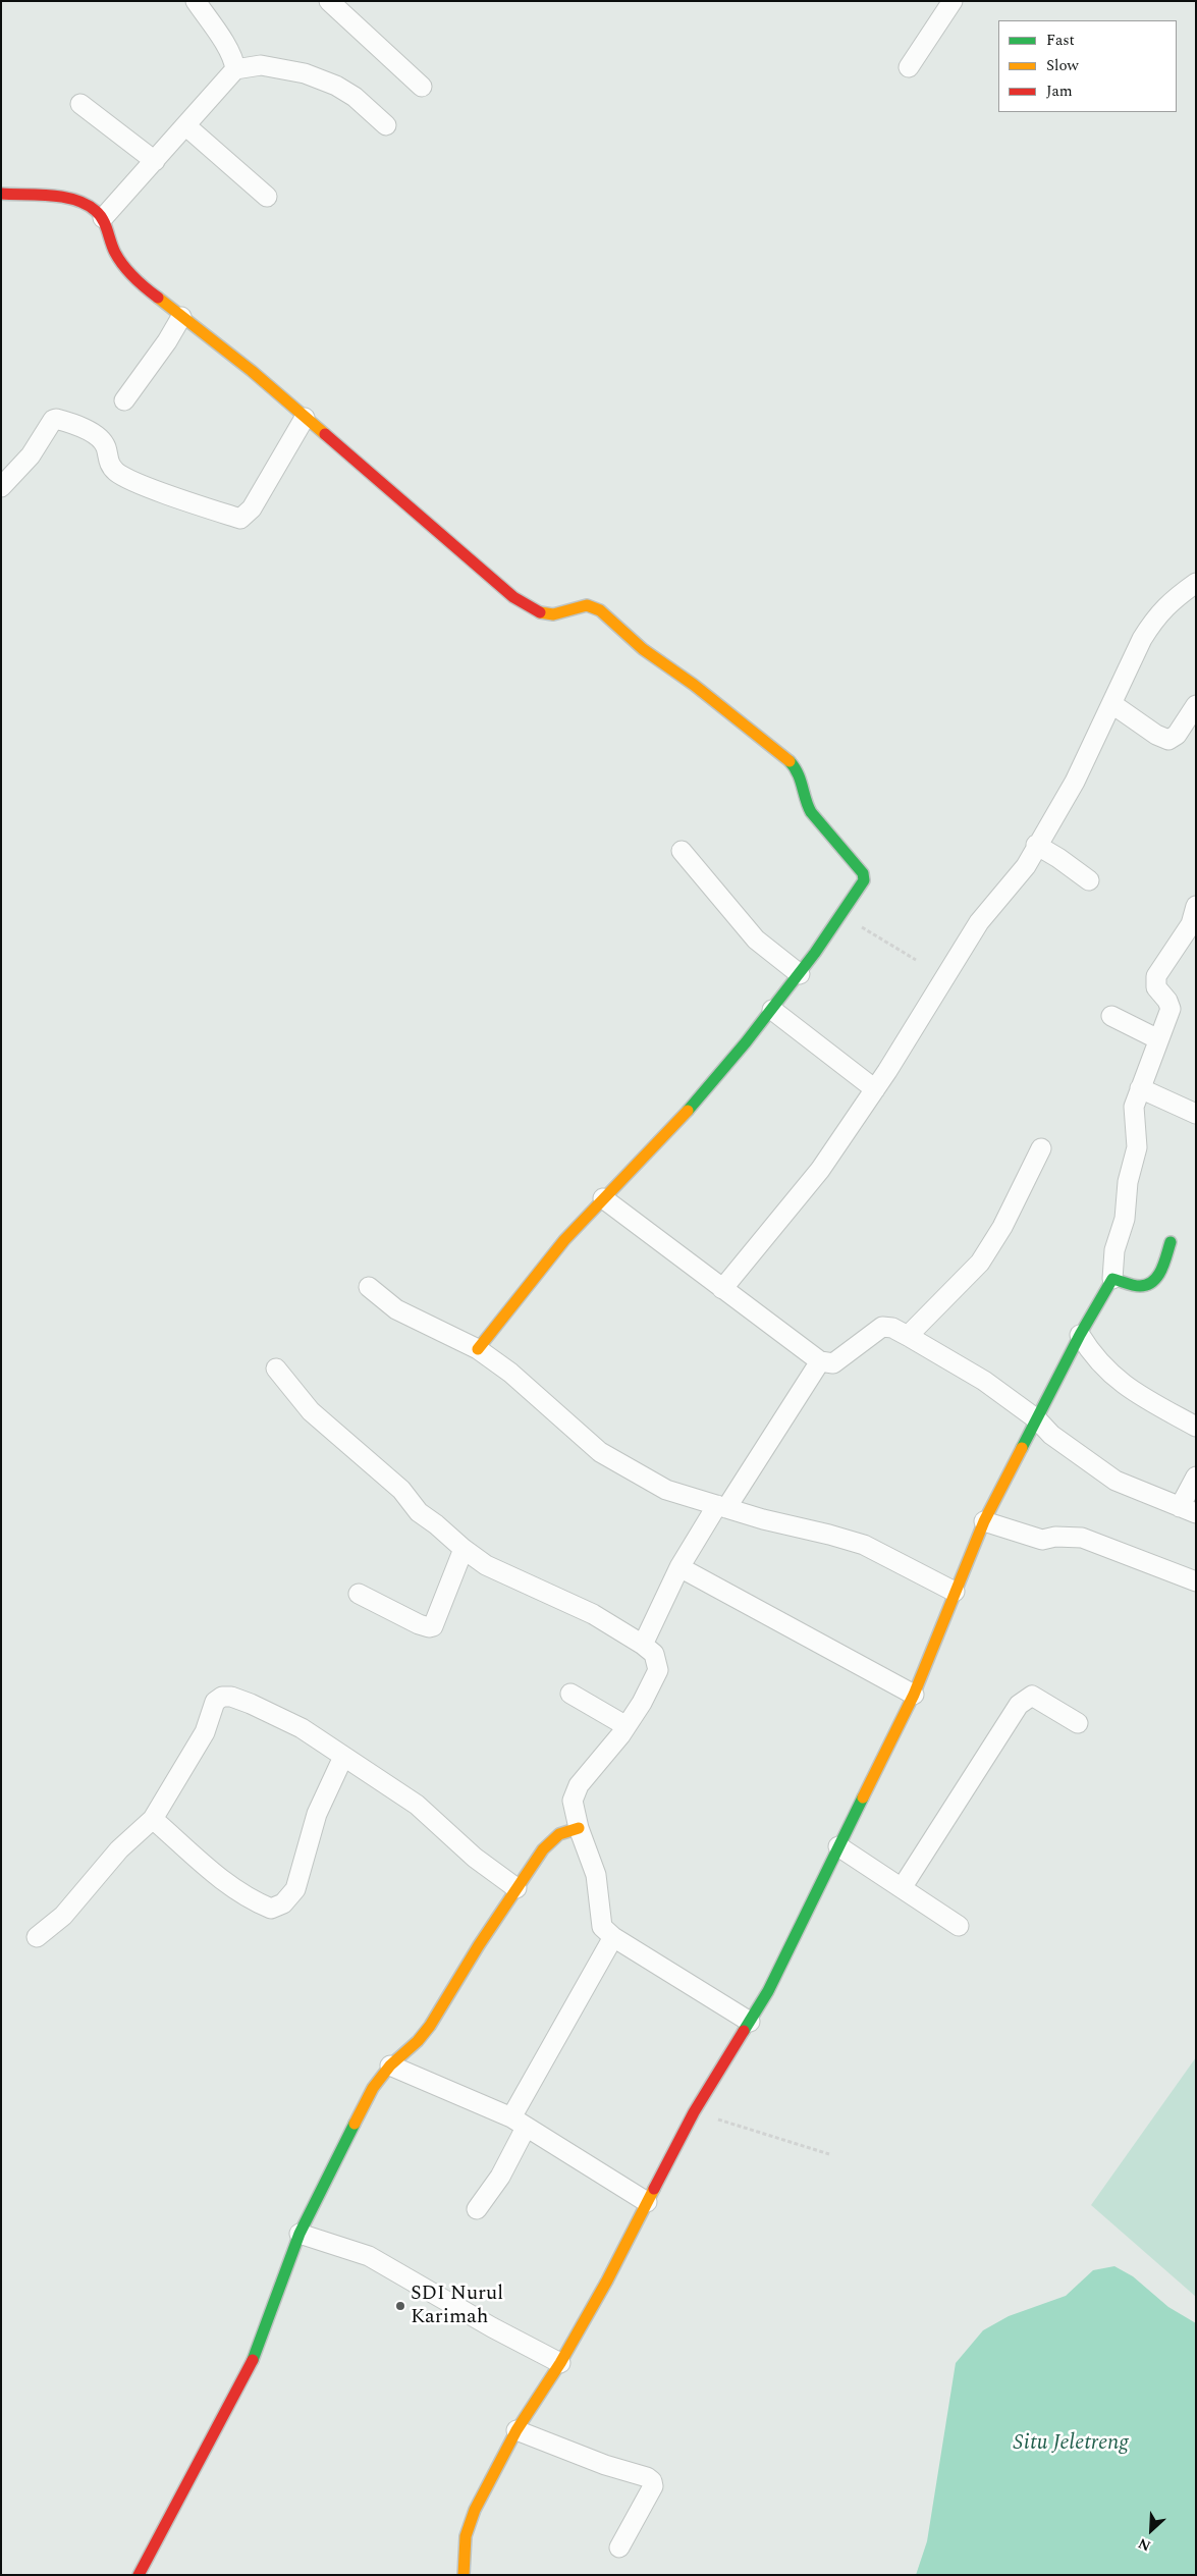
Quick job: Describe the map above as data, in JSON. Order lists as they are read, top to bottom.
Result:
{
  "water": ["Situ Jeletreng"],
  "places": ["SDI Nurul Karimah"],
  "legend": ["Fast", "Slow", "Jam"],
  "north": "bottom left"
}
